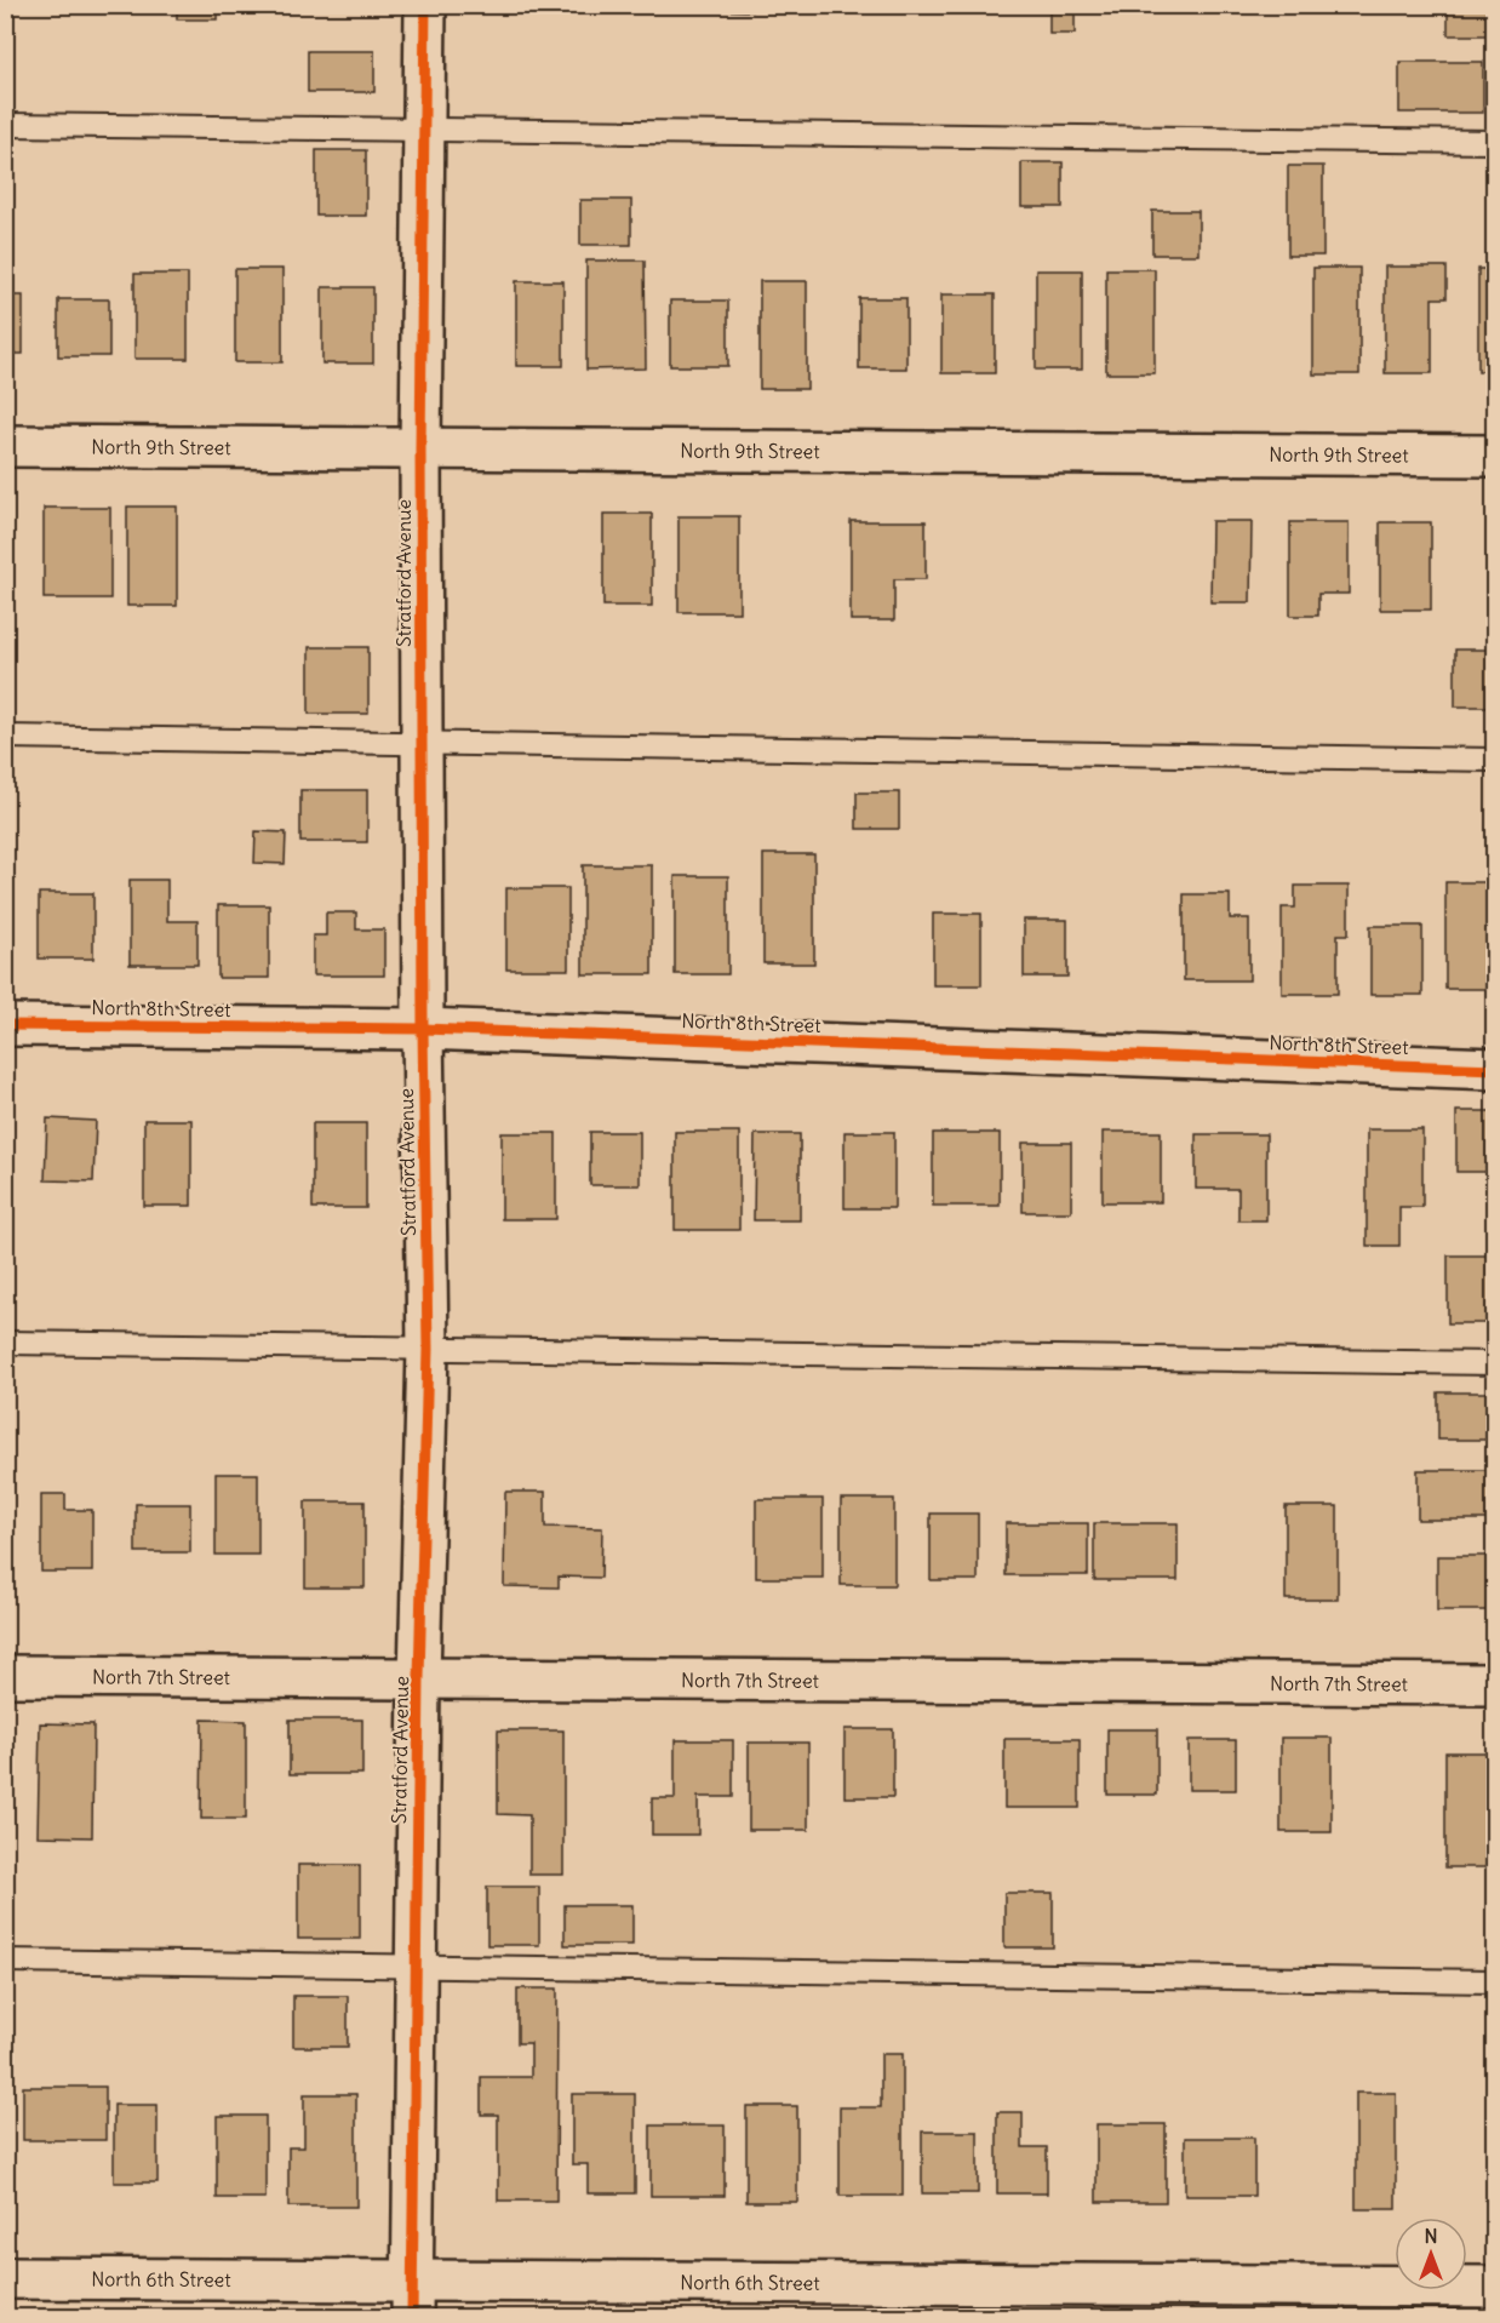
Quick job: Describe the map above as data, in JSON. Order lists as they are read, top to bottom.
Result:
{
  "streets": {
    "street": [
      "North 9th Street",
      "Stratford Avenue",
      "North 8th Street",
      "North 7th Street",
      "North 6th Street"
    ]
  },
  "crossings": [
    ["North 9th Street", "Stratford Avenue"],
    ["Stratford Avenue", "North 8th Street"],
    ["Stratford Avenue", "North 7th Street"],
    ["Stratford Avenue", "North 6th Street"]
  ],
  "north": "top"
}
